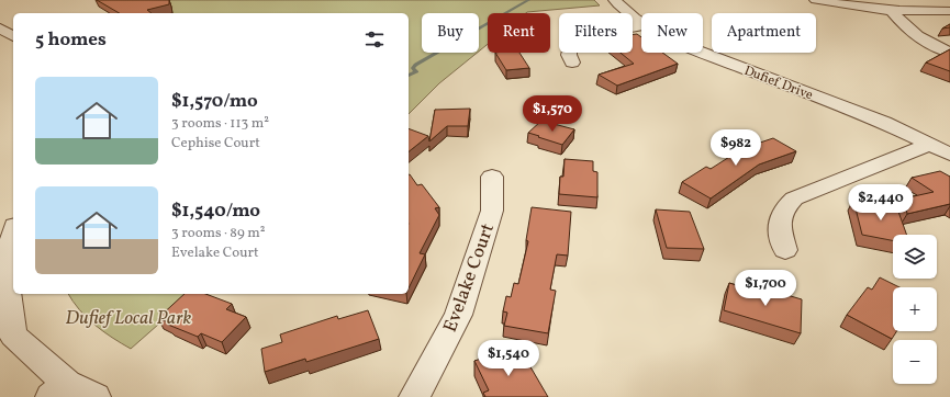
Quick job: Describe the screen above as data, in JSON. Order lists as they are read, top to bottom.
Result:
{
  "streets": {
    "street": ["Dufief Drive", "Evelake Court"]
  },
  "parks": ["Dufief Local Park"],
  "page": {
    "chip": [
      "Buy",
      "Rent",
      "Filters",
      "New",
      "Apartment"
    ],
    "heading": "5 homes",
    "list": [
      {
        "name": "$1,570/mo",
        "note": "3 rooms · 113 m² · Cephise Court"
      },
      {
        "name": "$1,540/mo",
        "note": "3 rooms · 89 m² · Evelake Court"
      }
    ],
    "price": [
      "$1,570",
      "$982",
      "$2,440",
      "$1,700",
      "$1,540"
    ],
    "map_buttons": ["+", "−"]
  }
}
